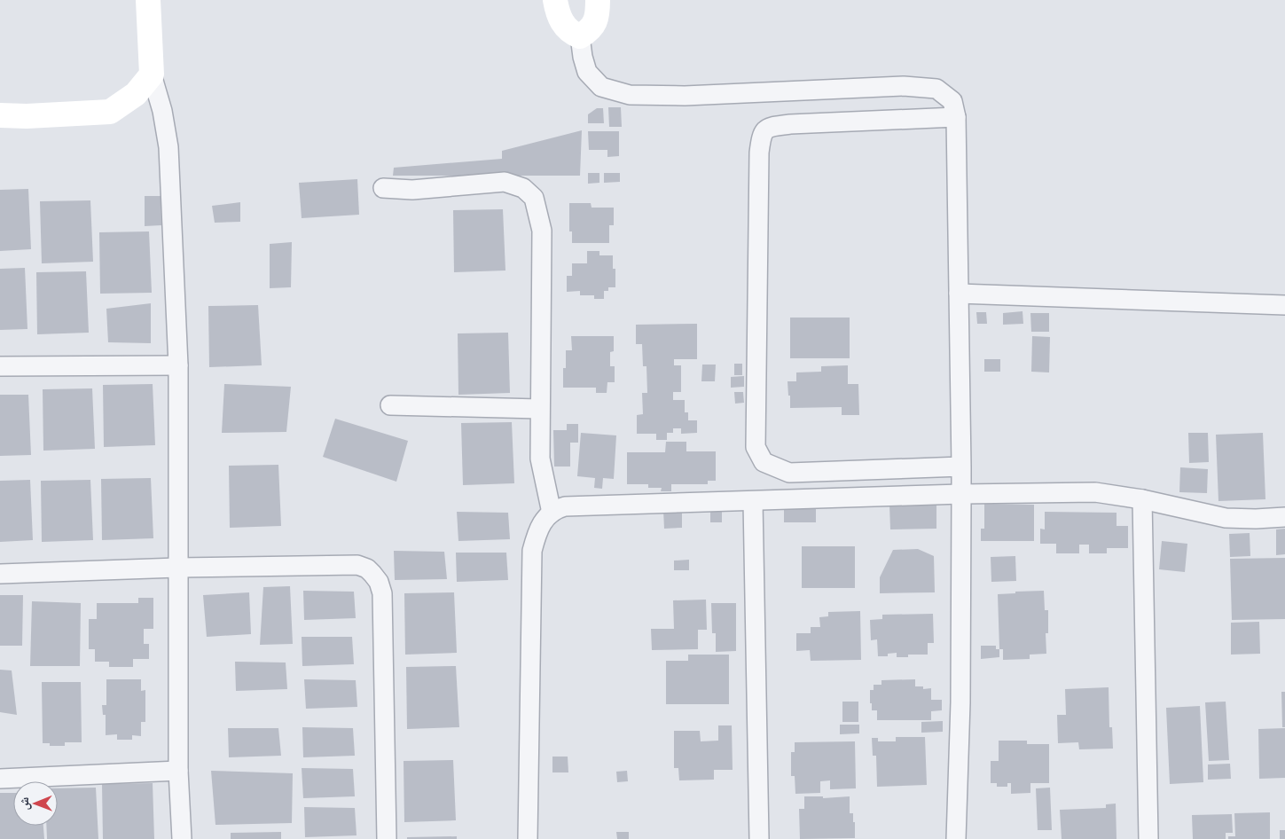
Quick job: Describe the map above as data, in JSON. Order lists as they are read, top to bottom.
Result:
{
  "north": "left"
}
